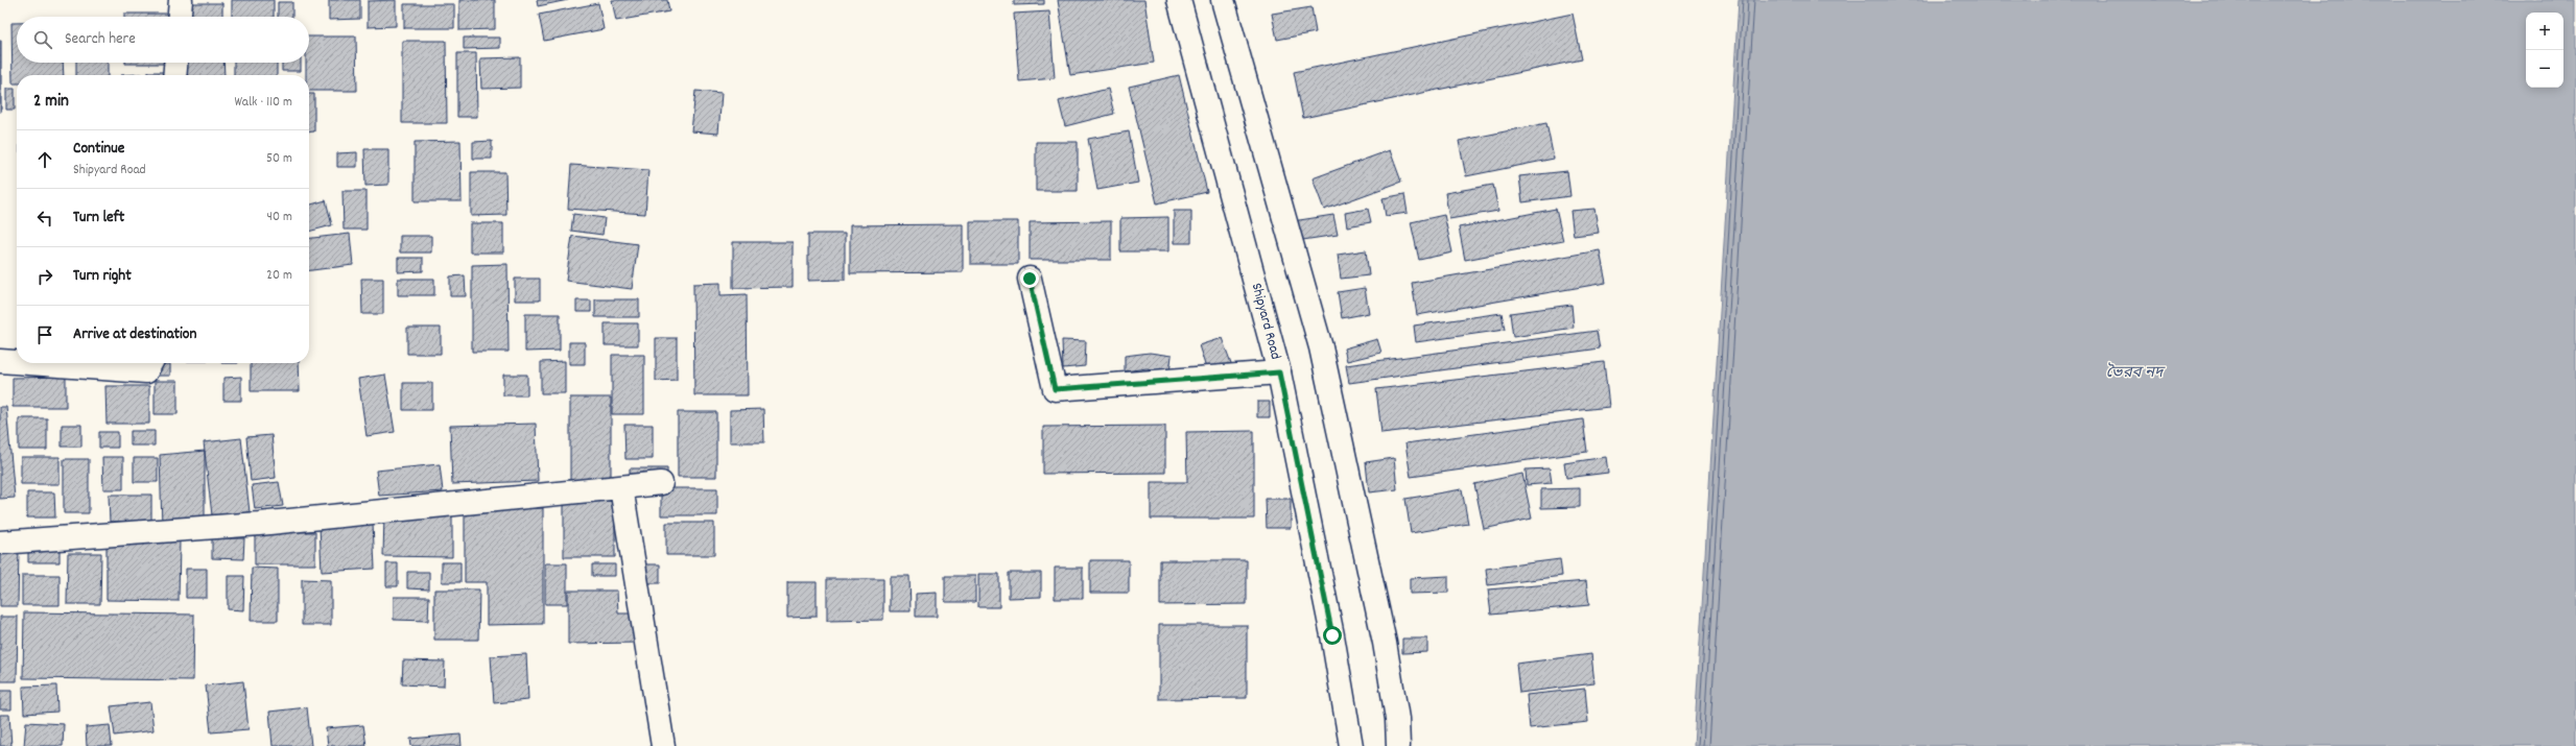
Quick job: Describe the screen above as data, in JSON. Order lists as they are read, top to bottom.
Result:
{
  "streets": {
    "main road": ["Shipyard Road"]
  },
  "water": ["ভৈরব নদ"],
  "page": {
    "map_buttons": ["+", "−"],
    "search": "Search here",
    "heading": ["2 min", "Walk · 110 m"],
    "list": [
      ["Continue", "Shipyard Road", "50 m"],
      ["Turn left", "40 m"],
      ["Turn right", "20 m"],
      "Arrive at destination"
    ]
  }
}
